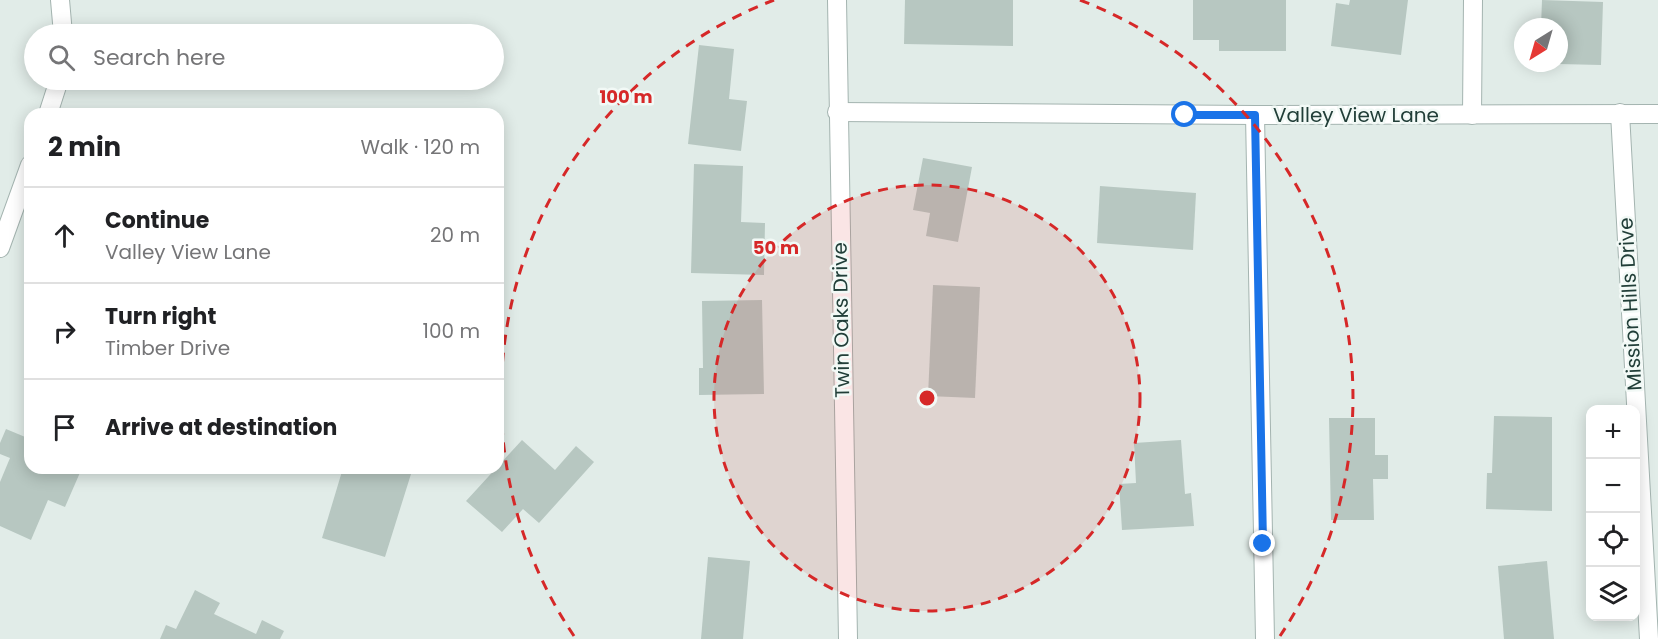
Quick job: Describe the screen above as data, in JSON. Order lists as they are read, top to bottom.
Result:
{
  "streets": {
    "street": ["Valley View Lane", "Mission Hills Drive", "Twin Oaks Drive"]
  },
  "crossings": [
    ["Valley View Lane", "Mission Hills Drive"],
    ["Valley View Lane", "Twin Oaks Drive"]
  ],
  "north": "bottom left",
  "page": {
    "search": "Search here",
    "heading": ["2 min", "Walk · 120 m"],
    "list": [
      ["Continue", "Valley View Lane", "20 m"],
      ["Turn right", "Timber Drive", "100 m"],
      "Arrive at destination"
    ],
    "map_buttons": ["+", "−"]
  },
  "rings": ["100 m", "50 m"]
}
